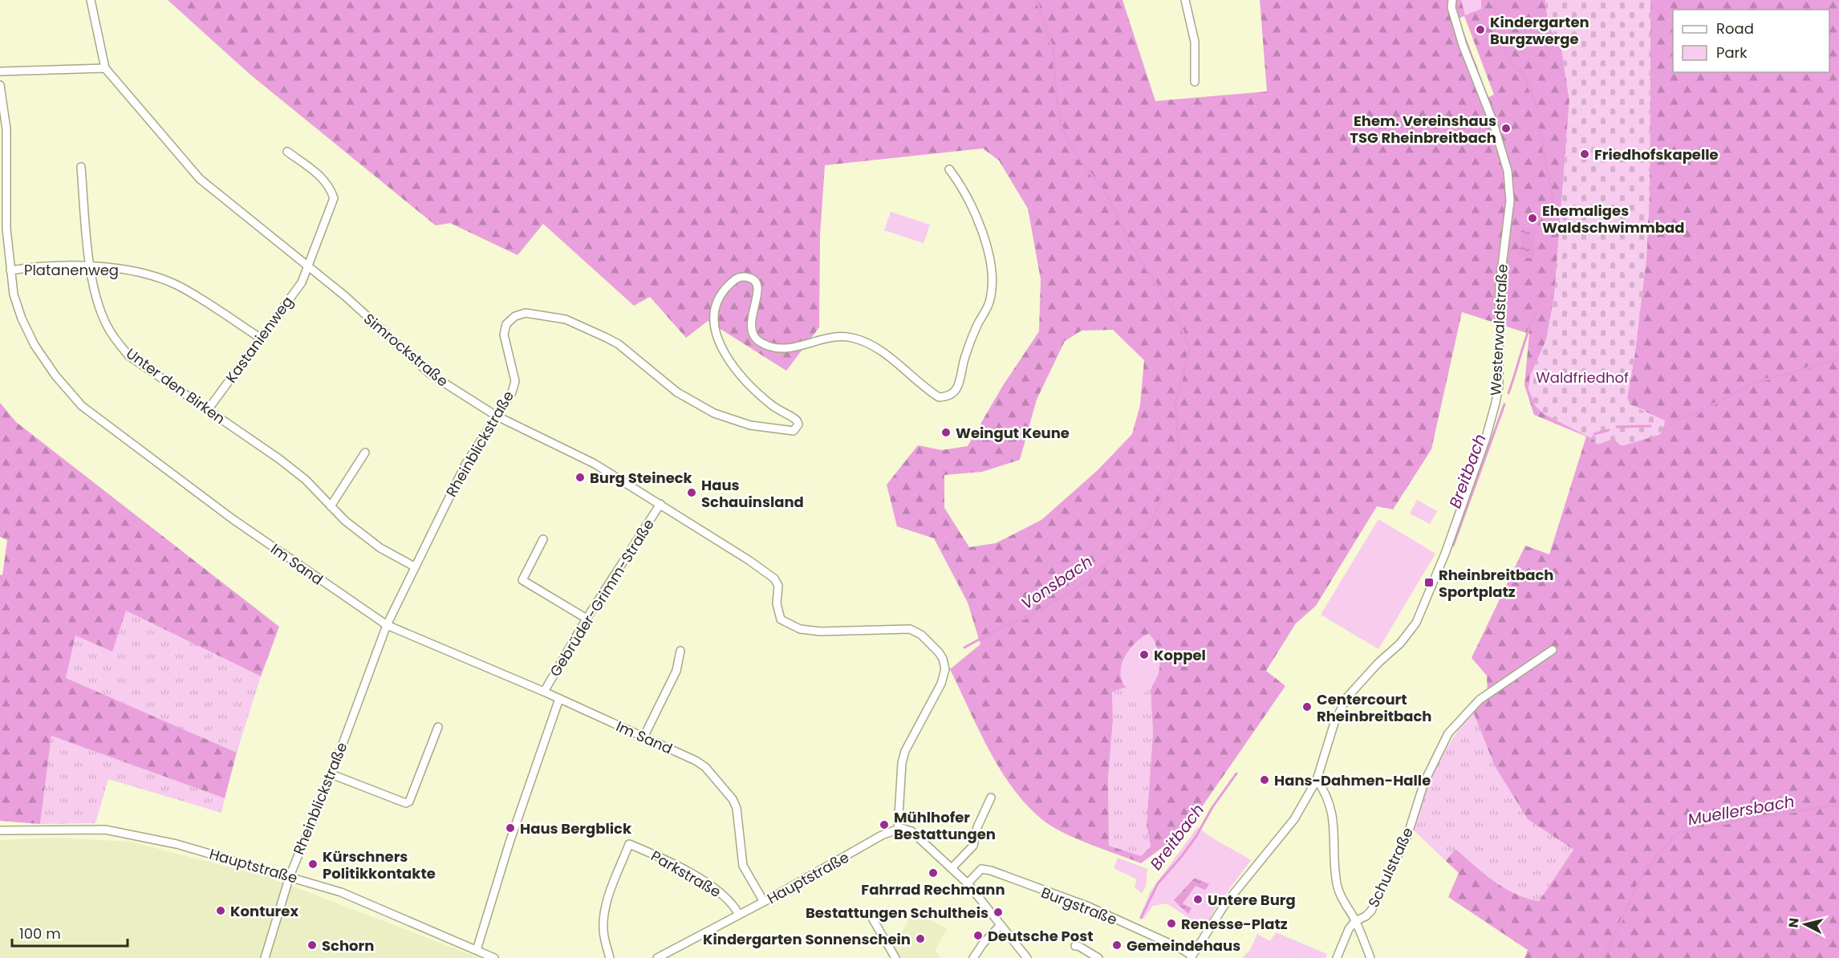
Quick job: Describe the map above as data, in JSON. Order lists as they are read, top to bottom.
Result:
{
  "streets": {
    "street": [
      "Platanenweg",
      "Westerwaldstraße",
      "Kastanienweg",
      "Simrockstraße",
      "Unter den Birken",
      "Rheinblickstraße",
      "Im Sand",
      "Gebrüder-Grimm-Straße",
      "Hauptstraße",
      "Schulstraße",
      "Parkstraße",
      "Burgstraße"
    ]
  },
  "crossings": [
    ["Platanenweg", "Kastanienweg"],
    ["Platanenweg", "Unter den Birken"],
    ["Platanenweg", "Im Sand"],
    ["Westerwaldstraße", "Burgstraße"],
    ["Kastanienweg", "Simrockstraße"],
    ["Kastanienweg", "Unter den Birken"],
    ["Simrockstraße", "Rheinblickstraße"],
    ["Simrockstraße", "Gebrüder-Grimm-Straße"],
    ["Simrockstraße", "Hauptstraße"],
    ["Unter den Birken", "Rheinblickstraße"],
    ["Rheinblickstraße", "Im Sand"],
    ["Rheinblickstraße", "Hauptstraße"],
    ["Im Sand", "Gebrüder-Grimm-Straße"],
    ["Im Sand", "Hauptstraße"],
    ["Gebrüder-Grimm-Straße", "Hauptstraße"],
    ["Hauptstraße", "Parkstraße"]
  ],
  "water": ["Breitbach", "Vonsbach", "Muellersbach"],
  "parks": ["Waldfriedhof"],
  "places": {
    "other": [
      "Kindergarten Burgzwerge",
      "Ehem. Vereinshaus TSG Rheinbreitbach",
      "Friedhofskapelle",
      "Ehemaliges Waldschwimmbad",
      "Weingut Keune",
      "Burg Steineck",
      "Haus Schauinsland",
      "Koppel",
      "Centercourt Rheinbreitbach",
      "Hans-Dahmen-Halle",
      "Mühlhofer Bestattungen",
      "Haus Bergblick",
      "Kürschners Politikkontakte",
      "Fahrrad Rechmann",
      "Untere Burg",
      "Konturex",
      "Bestattungen Schultheis",
      "Renesse-Platz",
      "Deutsche Post",
      "Kindergarten Sonnenschein",
      "Schorn",
      "Gemeindehaus"
    ],
    "transit": ["Rheinbreitbach Sportplatz"]
  },
  "legend": ["Road", "Park"],
  "scale_bar": "100 m",
  "north": "left"
}
